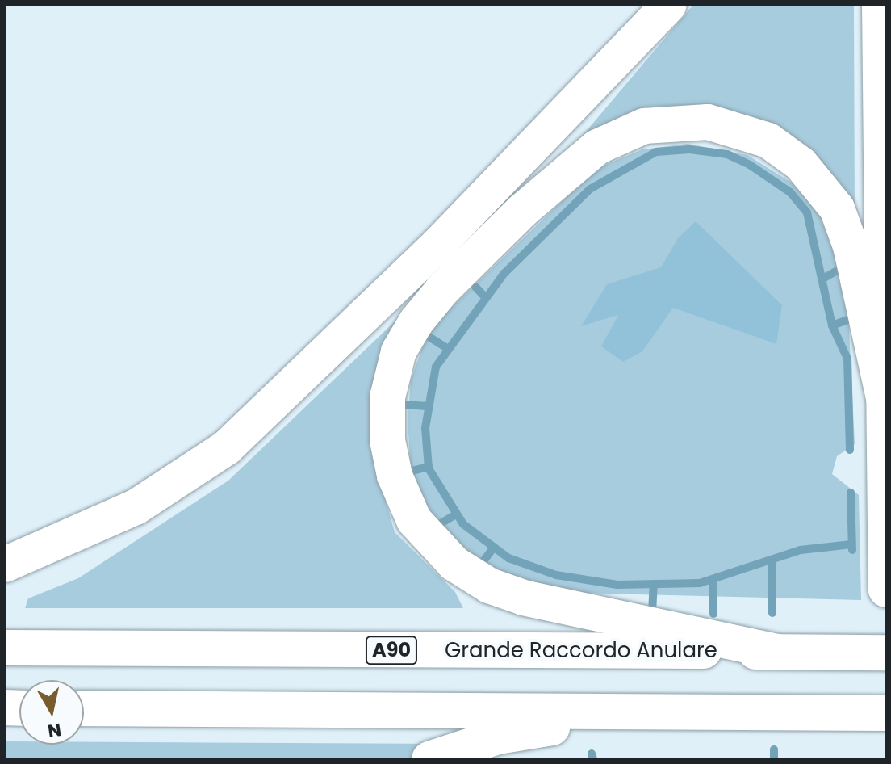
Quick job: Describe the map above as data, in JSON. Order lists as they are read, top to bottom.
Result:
{
  "streets": {
    "highway": ["A90", "Grande Raccordo Anulare"]
  },
  "north": "bottom"
}
